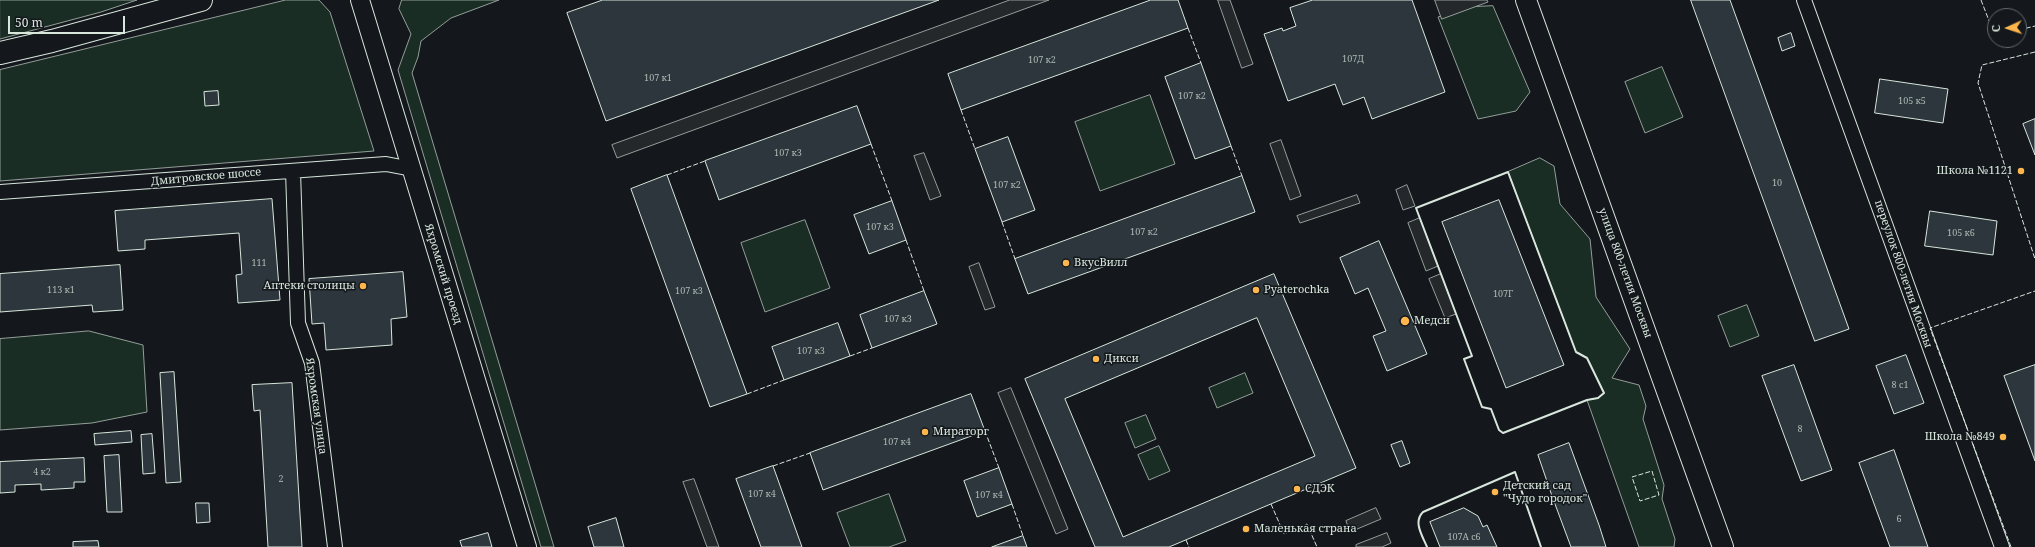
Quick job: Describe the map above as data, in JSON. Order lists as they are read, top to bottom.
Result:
{
  "streets": {
    "main road": ["улица 800-летия Москвы"],
    "street": [
      "Дмитровское шоссе",
      "Яхромский проезд",
      "переулок 800-летия Москвы",
      "Яхромская улица"
    ]
  },
  "crossings": [
    ["Дмитровское шоссе", "Яхромский проезд"],
    ["Дмитровское шоссе", "Яхромская улица"]
  ],
  "places": [
    "Школа №1121",
    "ВкусВилл",
    "Аптеки столицы",
    "Pyaterochka",
    "Медси",
    "Дикси",
    "Мираторг",
    "Школа №849",
    "СДЭК",
    "Детский сад \"Чудо городок\"",
    "Маленькая страна"
  ],
  "house_numbers": [
    "107Д",
    "107 к2",
    "107 к1",
    "107 к2",
    "105 к5",
    "107 к3",
    "10",
    "107 к2",
    "107 к3",
    "107 к2",
    "105 к6",
    "111",
    "113 к1",
    "107 к3",
    "107Г",
    "107 к3",
    "107 к3",
    "8 с1",
    "8",
    "107 к4",
    "4 к2",
    "2",
    "107 к4",
    "107 к4",
    "6",
    "107А с6"
  ],
  "scale_bar": "50 m",
  "north": "left"
}
